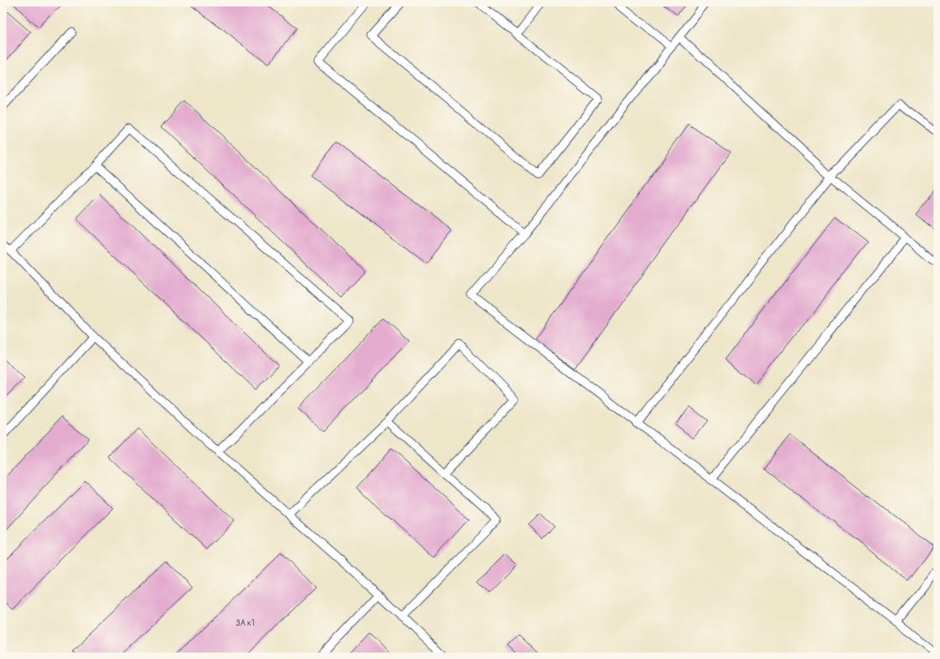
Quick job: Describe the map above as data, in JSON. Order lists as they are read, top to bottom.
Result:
{
  "house_numbers": ["3А к1"]
}
